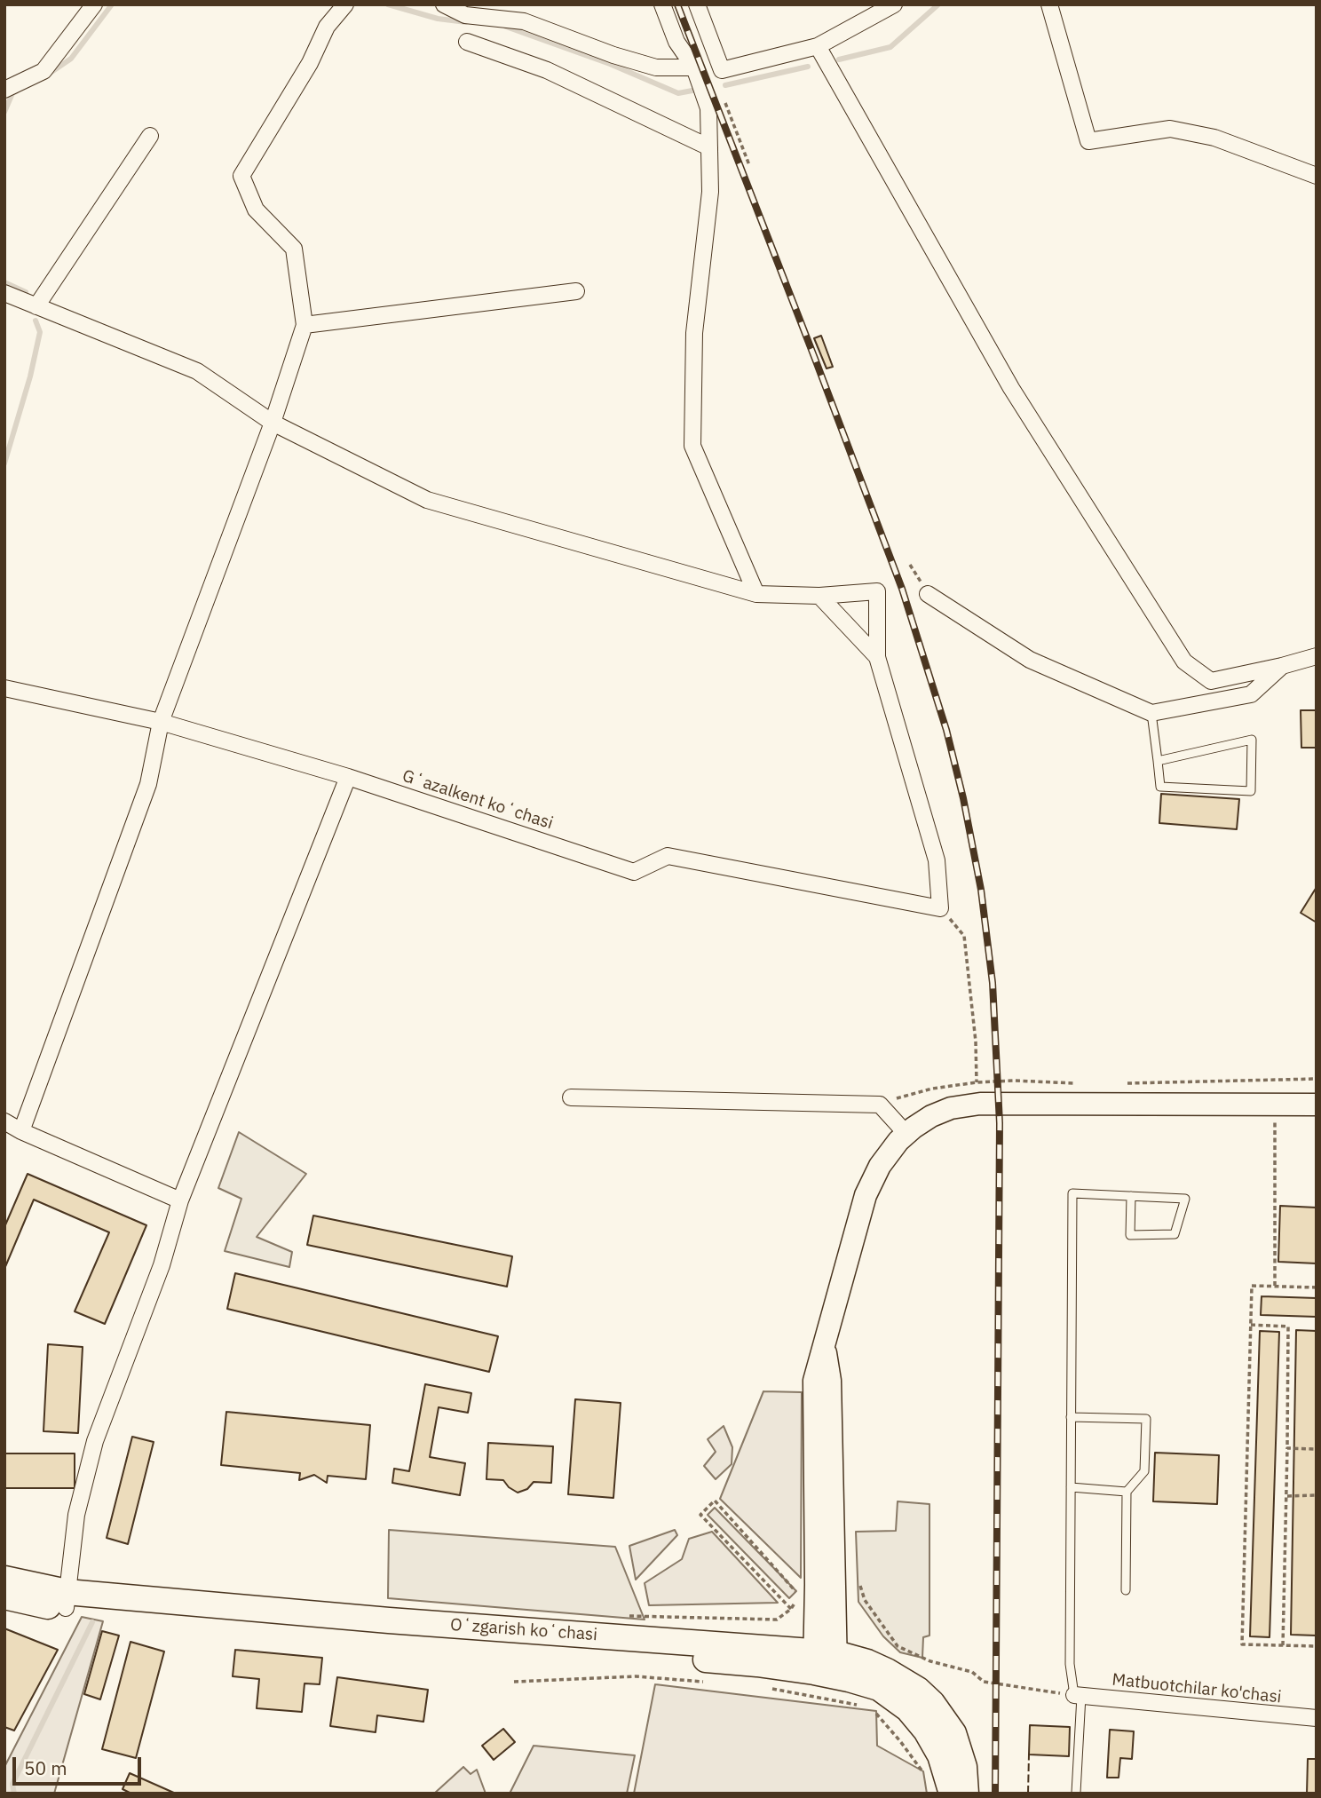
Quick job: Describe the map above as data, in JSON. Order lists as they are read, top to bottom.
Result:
{
  "streets": {
    "main road": ["Oʻzgarish koʻchasi"],
    "street": ["Gʻazalkent koʻchasi", "Matbuotchilar ko'chasi"]
  },
  "scale_bar": "50 m"
}
